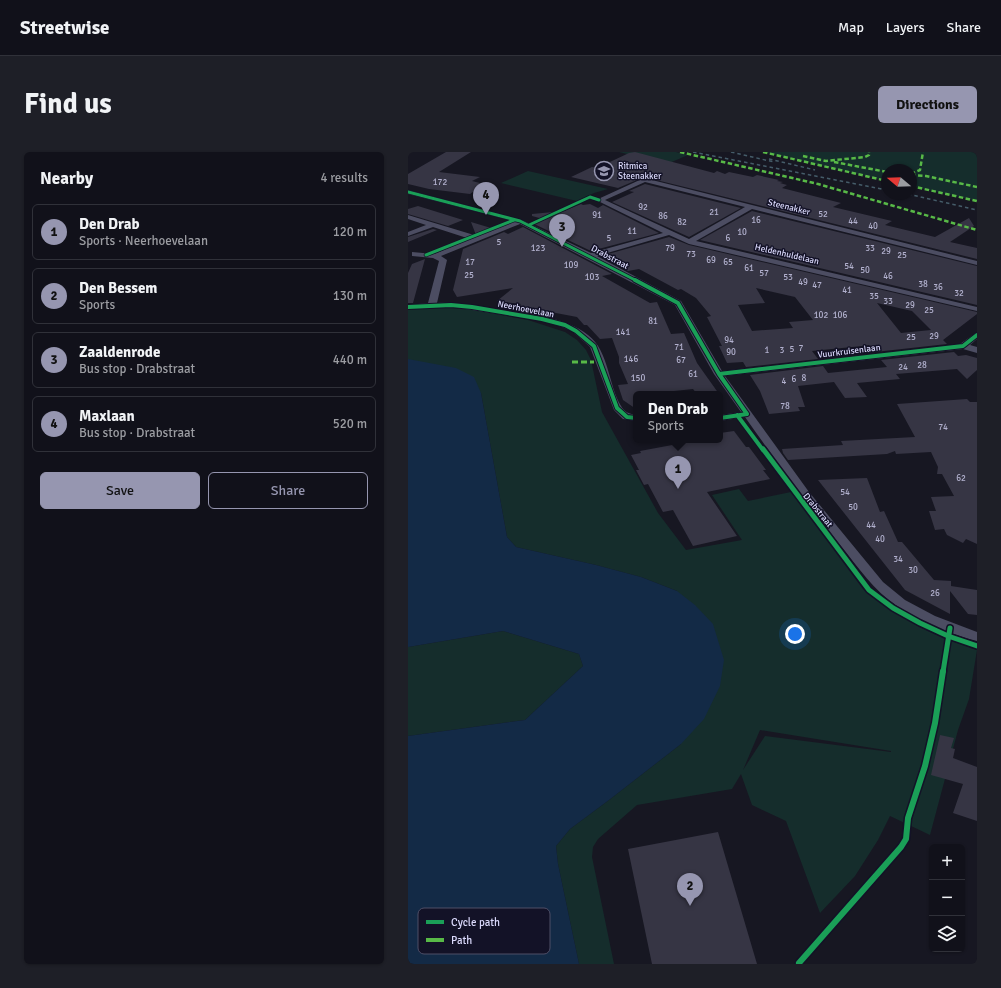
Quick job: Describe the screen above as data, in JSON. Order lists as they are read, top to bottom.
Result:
{
  "streets": {
    "street": [
      "Steenakker",
      "Heldenhuldelaan",
      "Drabstraat",
      "Neerhoevelaan",
      "Vuurkruisenlaan"
    ]
  },
  "crossings": [
    ["Steenakker", "Heldenhuldelaan"],
    ["Drabstraat", "Vuurkruisenlaan"]
  ],
  "places": {
    "school or university": ["Ritmica Steenakker"]
  },
  "house_numbers": [
    "172",
    "92",
    "21",
    "52",
    "91",
    "86",
    "16",
    "44",
    "82",
    "40",
    "11",
    "10",
    "5",
    "6",
    "5",
    "123",
    "79",
    "33",
    "29",
    "73",
    "25",
    "69",
    "17",
    "65",
    "109",
    "54",
    "61",
    "50",
    "57",
    "25",
    "46",
    "103",
    "53",
    "49",
    "38",
    "47",
    "36",
    "41",
    "32",
    "35",
    "33",
    "29",
    "25",
    "102",
    "106",
    "81",
    "141",
    "29",
    "25",
    "94",
    "71",
    "7",
    "5",
    "1",
    "3",
    "90",
    "146",
    "67",
    "28",
    "24",
    "61",
    "150",
    "8",
    "6",
    "4",
    "78",
    "74",
    "62",
    "54",
    "50",
    "44",
    "40",
    "34",
    "30",
    "26"
  ],
  "legend": ["Cycle path", "Path"],
  "north": "left",
  "page": {
    "header": "Streetwise",
    "nav": ["Map", "Layers", "Share"],
    "buttons": [
      "Directions",
      ["Save", "Share"]
    ],
    "title": "Find us",
    "heading": ["Nearby", "4 results"],
    "pins": [
      "4",
      "3",
      "1",
      "2"
    ],
    "list": [
      {
        "mark": "1",
        "name": "Den Drab",
        "note": "Sports · Neerhoevelaan",
        "value": "120 m"
      },
      {
        "mark": "2",
        "name": "Den Bessem",
        "note": "Sports",
        "value": "130 m"
      },
      {
        "mark": "3",
        "name": "Zaaldenrode",
        "note": "Bus stop · Drabstraat",
        "value": "440 m"
      },
      {
        "mark": "4",
        "name": "Maxlaan",
        "note": "Bus stop · Drabstraat",
        "value": "520 m"
      }
    ],
    "popup": ["Den Drab", "Sports"],
    "map_buttons": ["+", "−"]
  }
}
